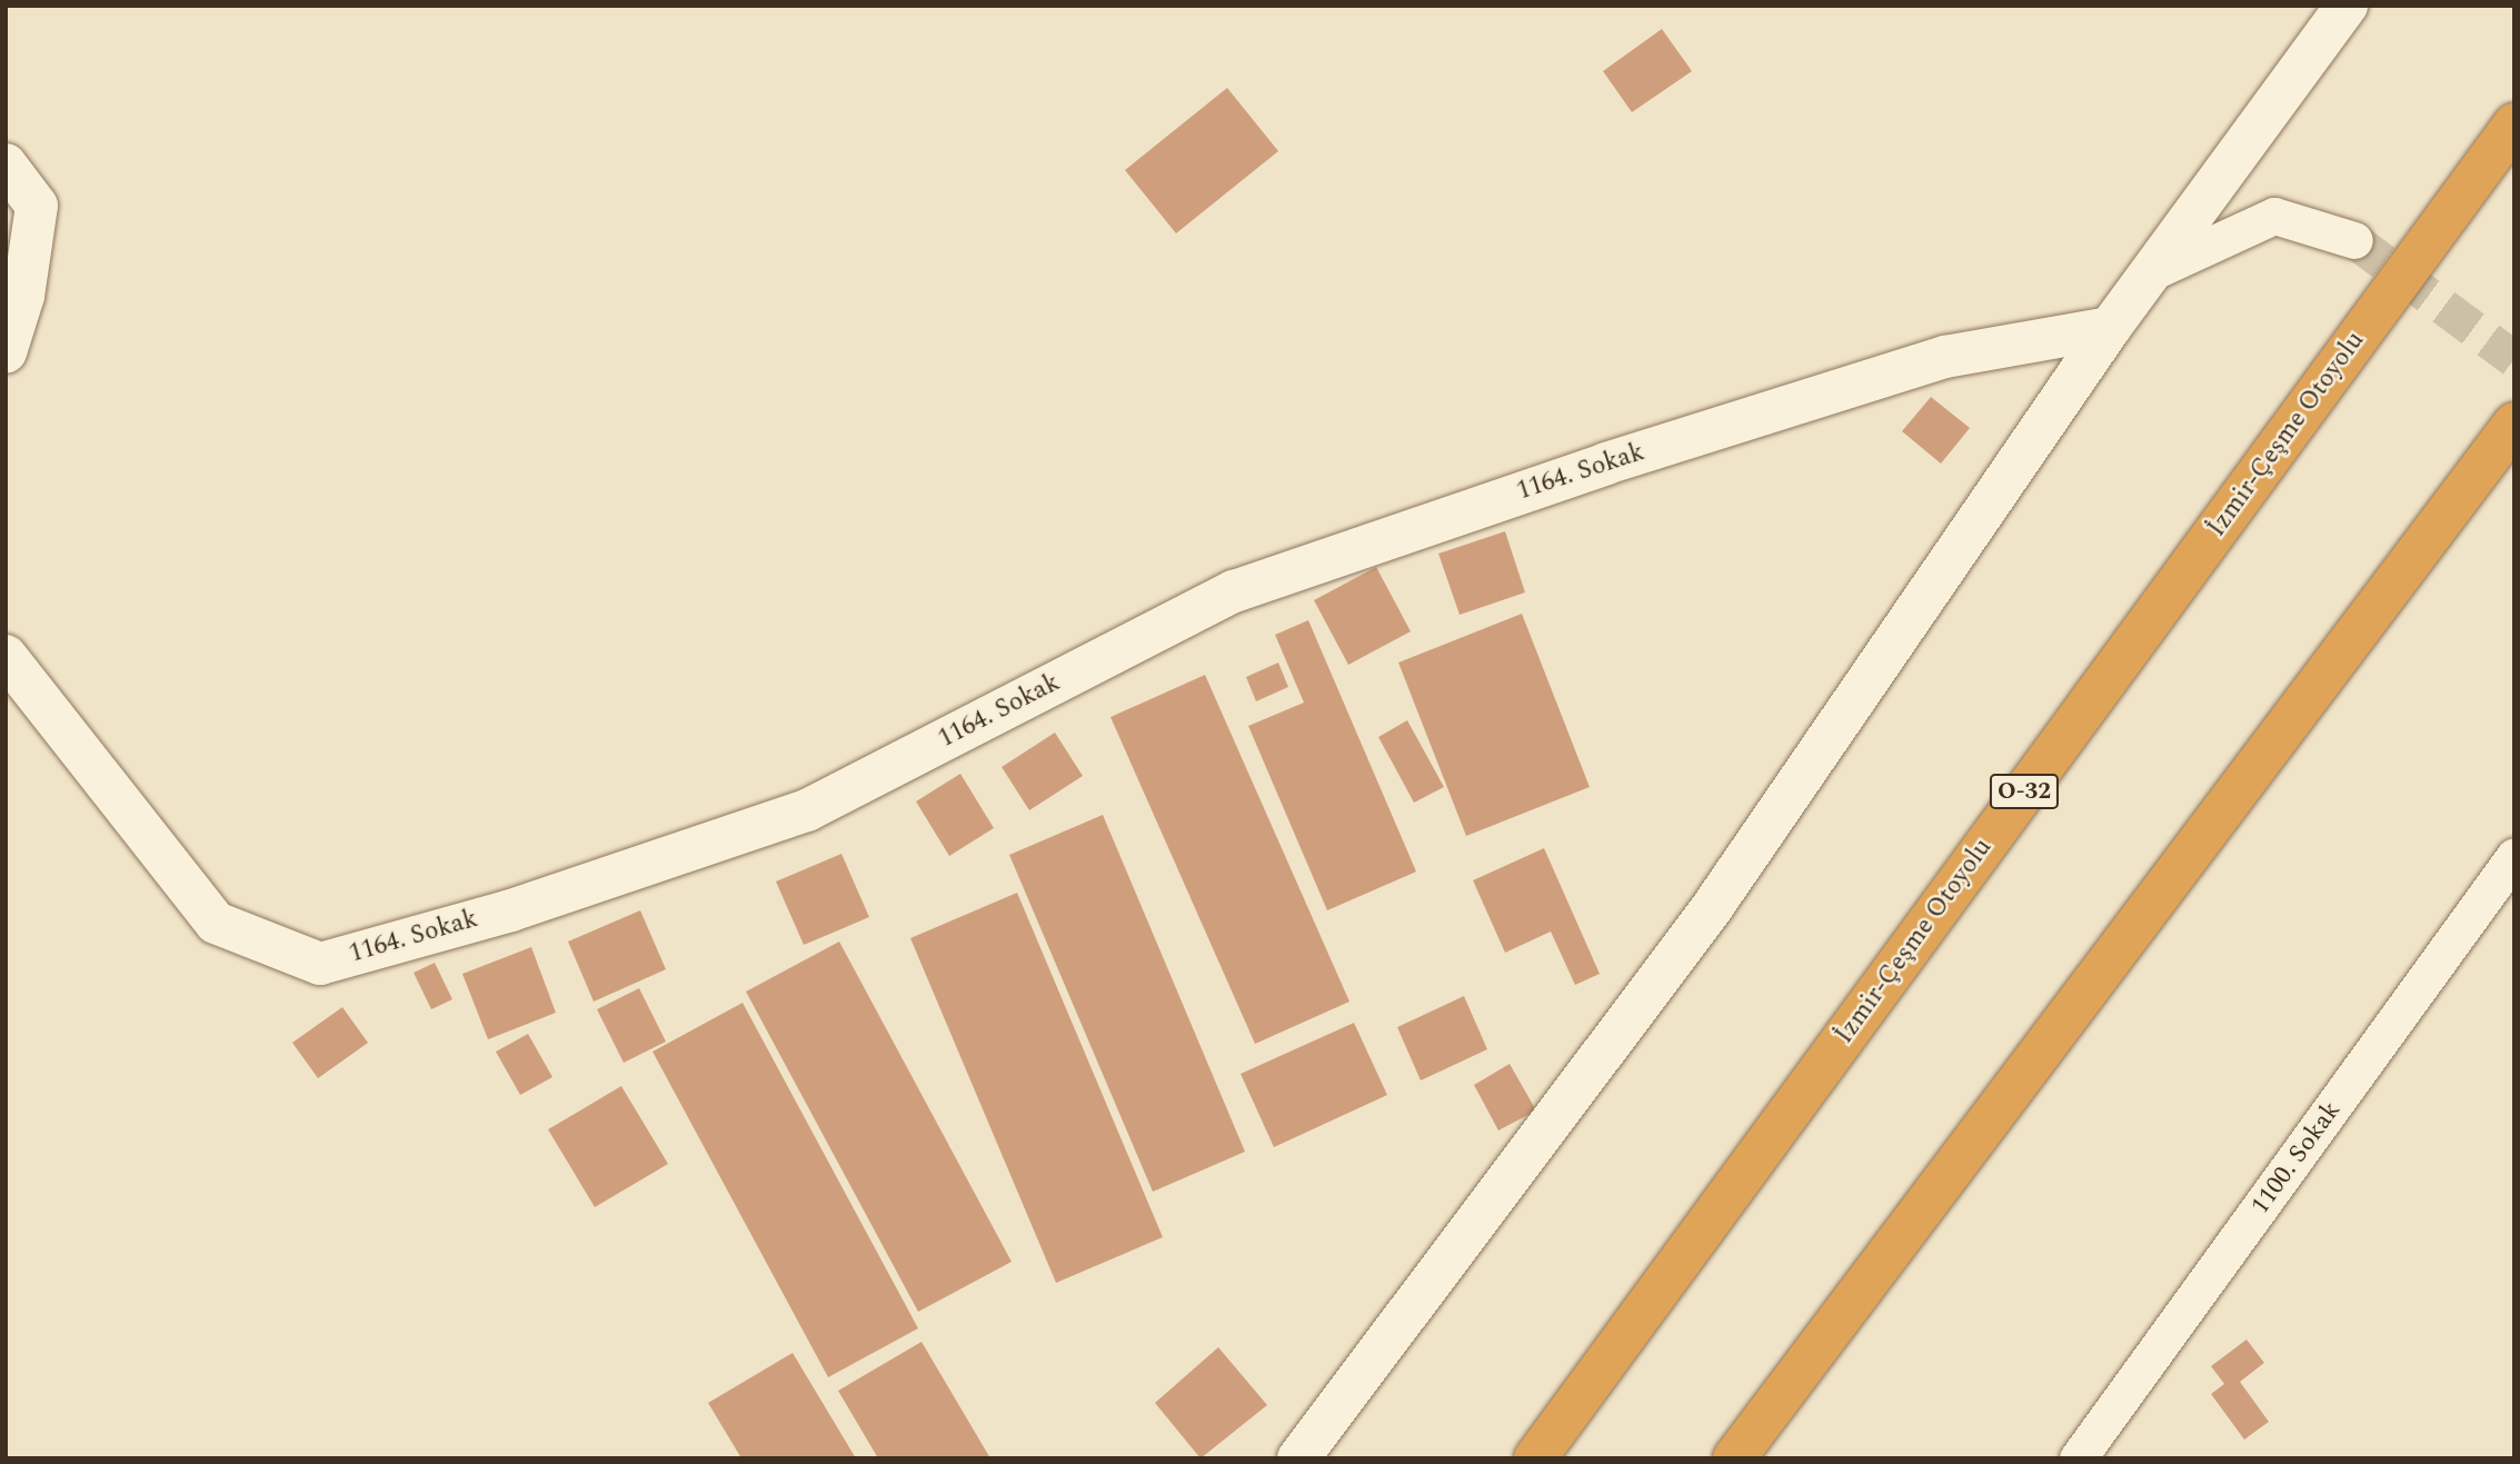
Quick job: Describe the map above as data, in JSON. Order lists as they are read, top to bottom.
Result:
{
  "streets": {
    "highway": ["İzmir-Çeşme Otoyolu", "O-32"],
    "street": ["1164. Sokak", "1100. Sokak"]
  }
}
